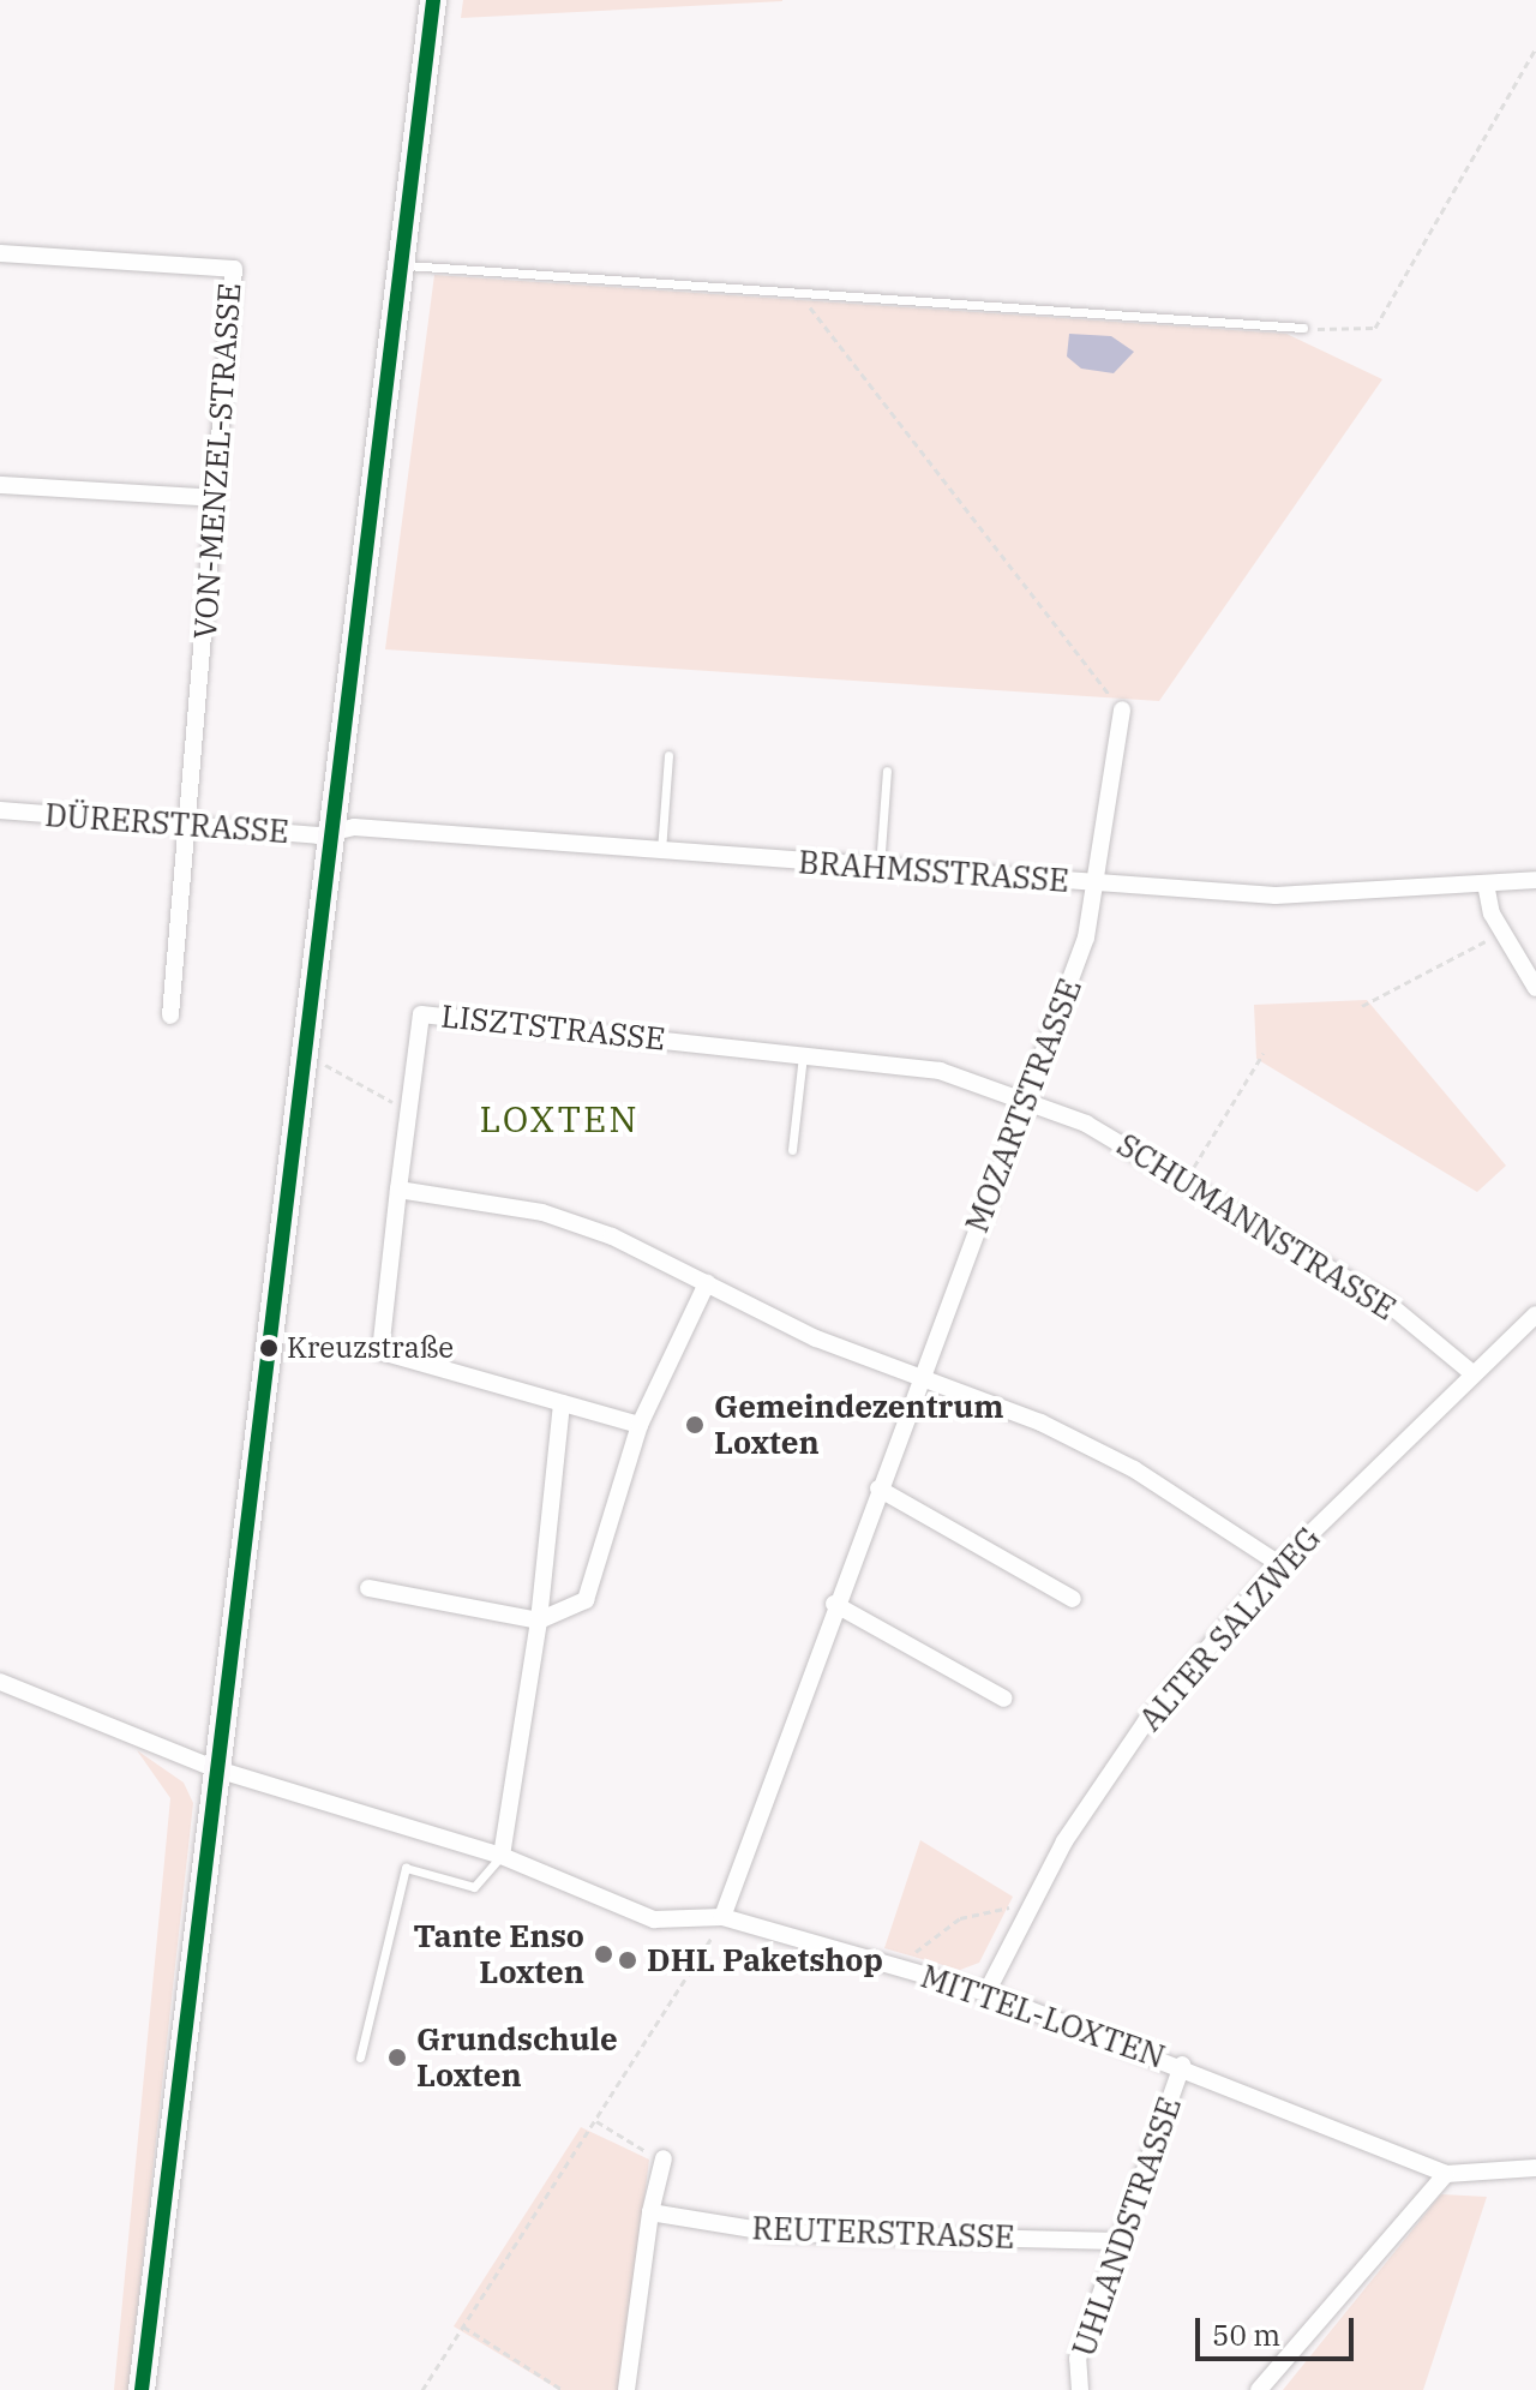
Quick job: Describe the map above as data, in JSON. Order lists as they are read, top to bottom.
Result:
{
  "streets": {
    "street": [
      "VON-MENZEL-STRASSE",
      "DÜRERSTRASSE",
      "BRAHMSSTRASSE",
      "LISZTSTRASSE",
      "MOZARTSTRASSE",
      "SCHUMANNSTRASSE",
      "ALTER SALZWEG",
      "MITTEL-LOXTEN",
      "UHLANDSTRASSE",
      "REUTERSTRASSE"
    ]
  },
  "crossings": [
    ["VON-MENZEL-STRASSE", "DÜRERSTRASSE"],
    ["DÜRERSTRASSE", "BRAHMSSTRASSE"],
    ["BRAHMSSTRASSE", "MOZARTSTRASSE"],
    ["LISZTSTRASSE", "MOZARTSTRASSE"],
    ["LISZTSTRASSE", "SCHUMANNSTRASSE"],
    ["MOZARTSTRASSE", "SCHUMANNSTRASSE"],
    ["MOZARTSTRASSE", "MITTEL-LOXTEN"],
    ["SCHUMANNSTRASSE", "ALTER SALZWEG"],
    ["ALTER SALZWEG", "MITTEL-LOXTEN"],
    ["MITTEL-LOXTEN", "UHLANDSTRASSE"],
    ["UHLANDSTRASSE", "REUTERSTRASSE"]
  ],
  "districts": ["LOXTEN"],
  "places": [
    "Kreuzstraße",
    "Gemeindezentrum Loxten",
    "Tante Enso Loxten",
    "DHL Paketshop",
    "Grundschule Loxten"
  ],
  "scale_bar": "50 m"
}
